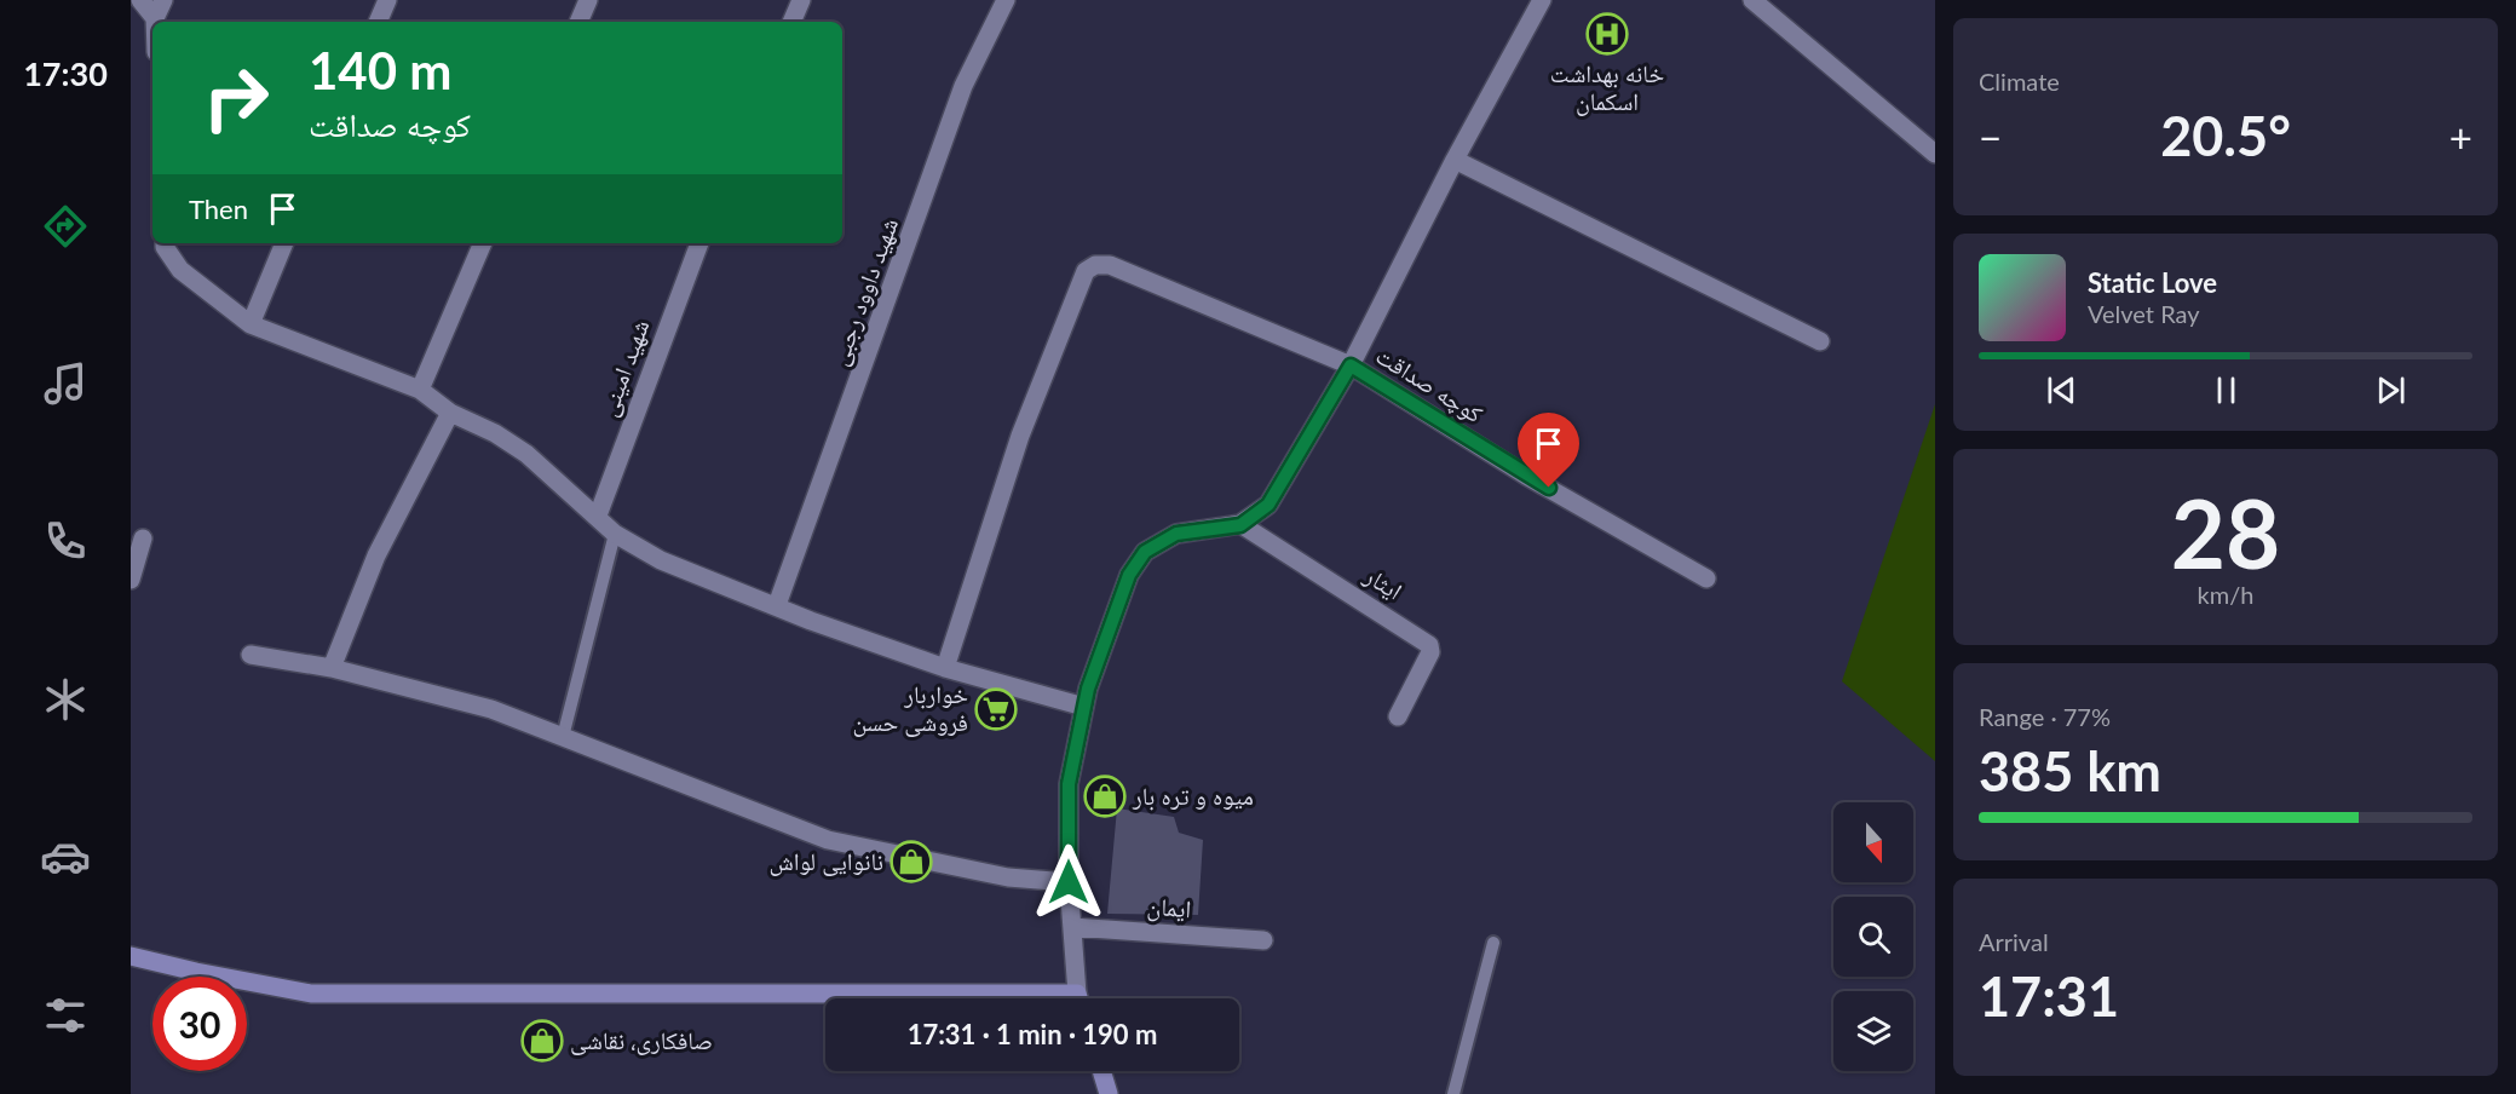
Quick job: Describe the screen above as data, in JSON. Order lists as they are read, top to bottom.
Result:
{
  "streets": {
    "street": [
      "شهید داوود رجبی",
      "شهید امینی",
      "کوچه صداقت",
      "ایثار",
      "ایمان"
    ]
  },
  "places": {
    "hospital": ["خانه بهداشت اسکمان"],
    "supermarket": ["خواربار فروشی حسن"],
    "shop": ["میوه و تره بار", "نانوایی لواش", "صافکاری، نقاشی"]
  },
  "north": "bottom",
  "page": {
    "tabs": "17:30",
    "tile": [
      "Climate",
      ["28", "km/h"],
      ["Range · 77%", "385 km"],
      ["Arrival", "17:31"]
    ],
    "turn": ["140 m", "کوچه صداقت"],
    "heat": ["−", "20.5°", "+"],
    "then": "Then",
    "song": ["Static Love", "Velvet Ray"],
    "limit": "30",
    "trip": "17:31 · 1 min · 190 m"
  }
}
